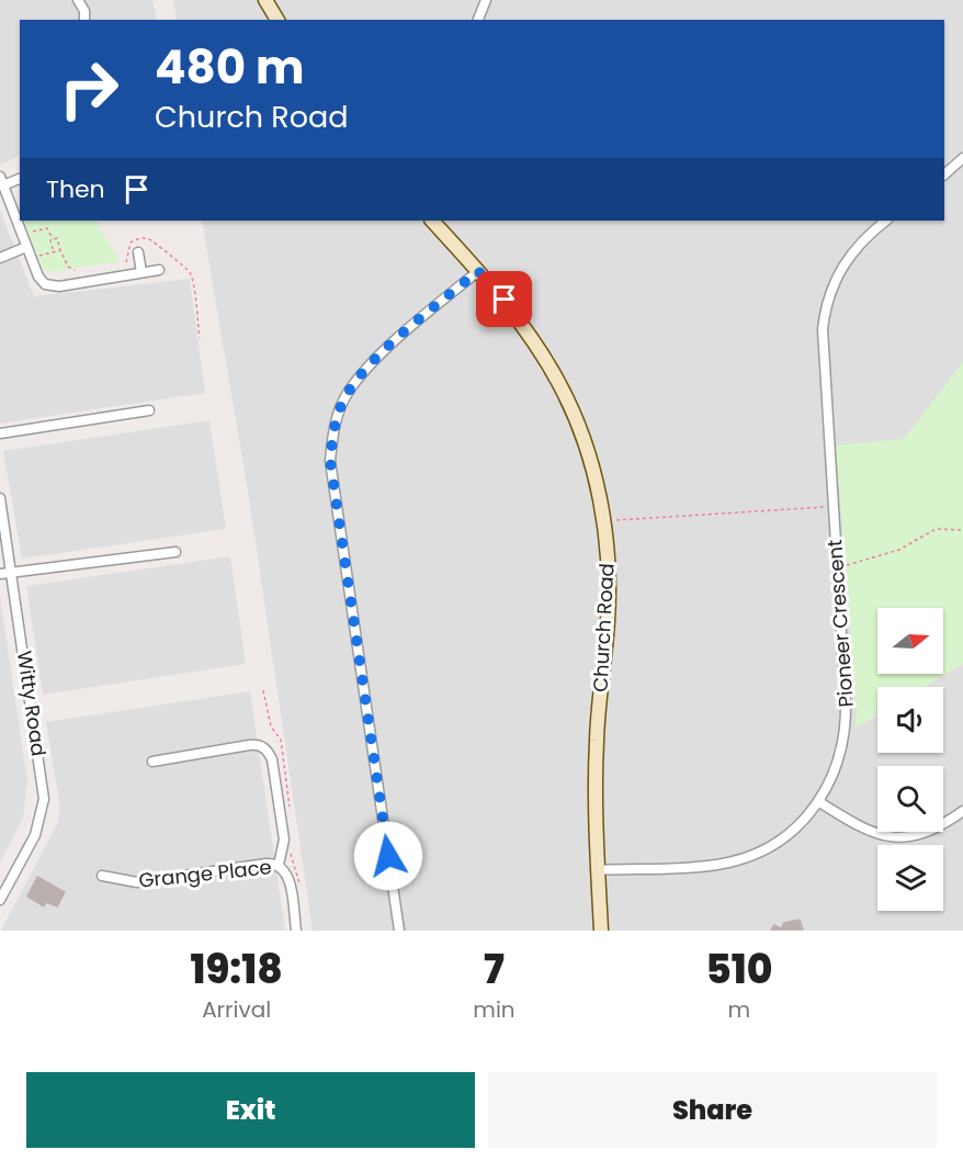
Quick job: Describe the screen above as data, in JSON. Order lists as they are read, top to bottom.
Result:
{
  "streets": {
    "main road": ["Church Road"],
    "street": ["Pioneer Crescent", "Witty Road", "Grange Place"]
  },
  "crossings": [
    ["Pioneer Crescent", "Church Road"]
  ],
  "north": "right",
  "page": {
    "turn": ["480 m", "Church Road"],
    "then": "Then",
    "eta": [
      "19:18",
      "Arrival",
      "7",
      "min",
      "510",
      "m"
    ],
    "buttons": ["Exit", "Share"]
  }
}
